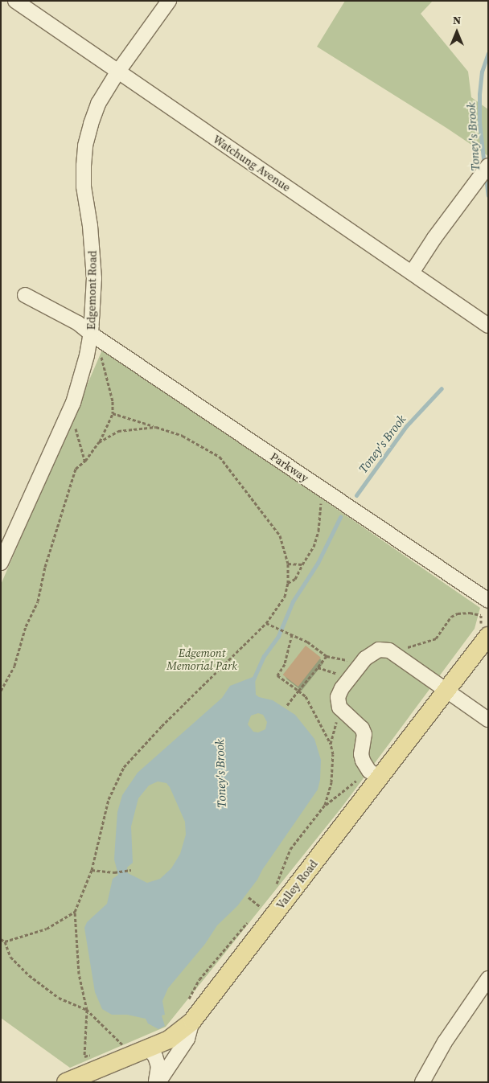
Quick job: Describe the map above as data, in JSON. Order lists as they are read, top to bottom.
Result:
{
  "streets": {
    "main road": ["Valley Road"],
    "street": ["Watchung Avenue", "Edgemont Road", "Parkway"]
  },
  "crossings": [
    ["Watchung Avenue", "Edgemont Road"],
    ["Edgemont Road", "Parkway"]
  ],
  "water": ["Toney's Brook"],
  "parks": ["Edgemont Memorial Park"],
  "north": "top"
}
